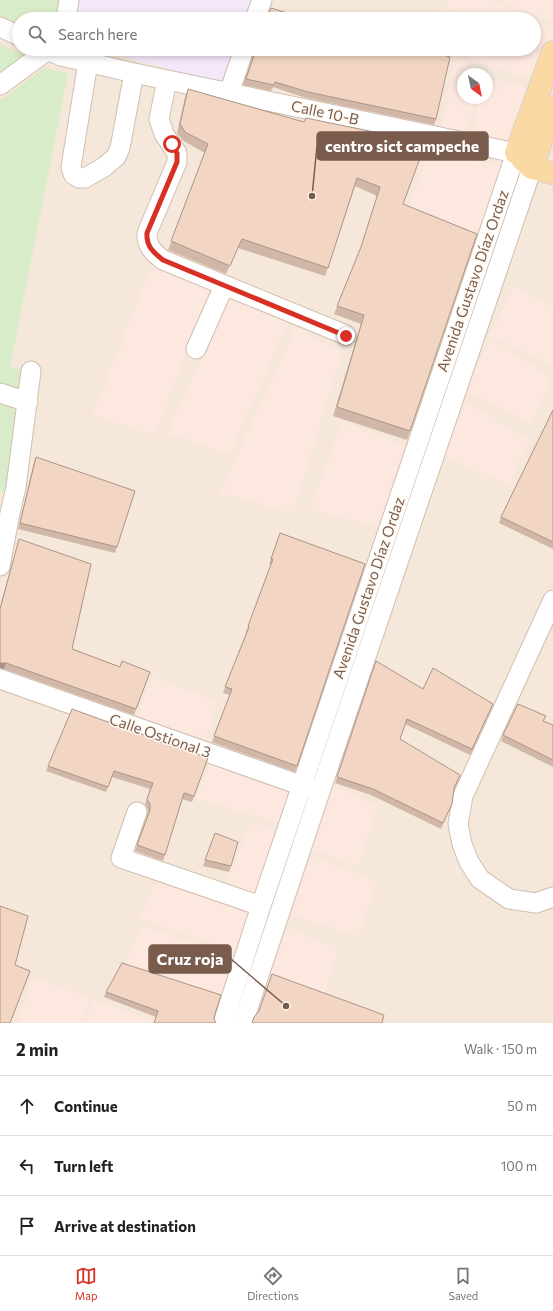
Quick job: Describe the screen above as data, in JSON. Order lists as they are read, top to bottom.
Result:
{
  "streets": {
    "street": ["Calle 10-B", "Avenida Gustavo Díaz Ordaz", "Calle Ostional 3"]
  },
  "crossings": [
    ["Calle 10-B", "Avenida Gustavo Díaz Ordaz"],
    ["Avenida Gustavo Díaz Ordaz", "Calle Ostional 3"]
  ],
  "places": ["centro sict campeche", "Cruz roja"],
  "north": "bottom right",
  "page": {
    "search": "Search here",
    "heading": ["2 min", "Walk · 150 m"],
    "list": [
      ["Continue", "50 m"],
      ["Turn left", "100 m"],
      "Arrive at destination"
    ],
    "nav": ["Map", "Directions", "Saved"]
  }
}
